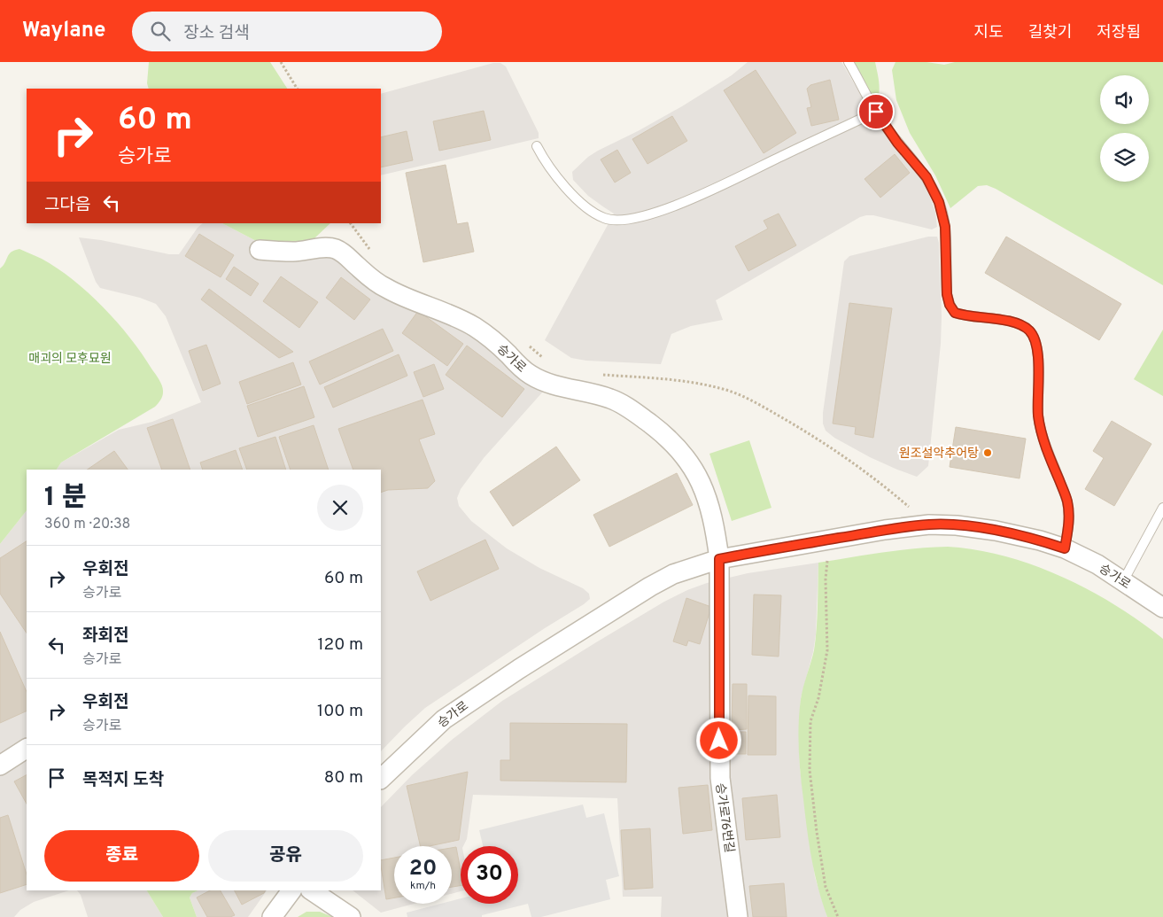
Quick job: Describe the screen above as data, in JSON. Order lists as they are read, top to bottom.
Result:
{
  "streets": {
    "street": ["승가로", "승가로76번길"]
  },
  "crossings": [
    ["승가로", "승가로76번길"]
  ],
  "parks": ["매괴의 모후묘원"],
  "places": ["원조설악추어탕"],
  "page": {
    "header": "Waylane",
    "search": "장소 검색",
    "nav": ["지도", "길찾기", "저장됨"],
    "turn": ["60 m", "승가로"],
    "then": "그다음",
    "heading": ["1 분", "360 m · 20:38"],
    "list": [
      {
        "name": "우회전",
        "note": "승가로",
        "value": "60 m"
      },
      {
        "name": "좌회전",
        "note": "승가로",
        "value": "120 m"
      },
      {
        "name": "우회전",
        "note": "승가로",
        "value": "100 m"
      },
      {
        "name": "목적지 도착",
        "value": "80 m"
      }
    ],
    "buttons": ["종료", "공유"],
    "speed": "20 km/h",
    "limit": "30"
  }
}
